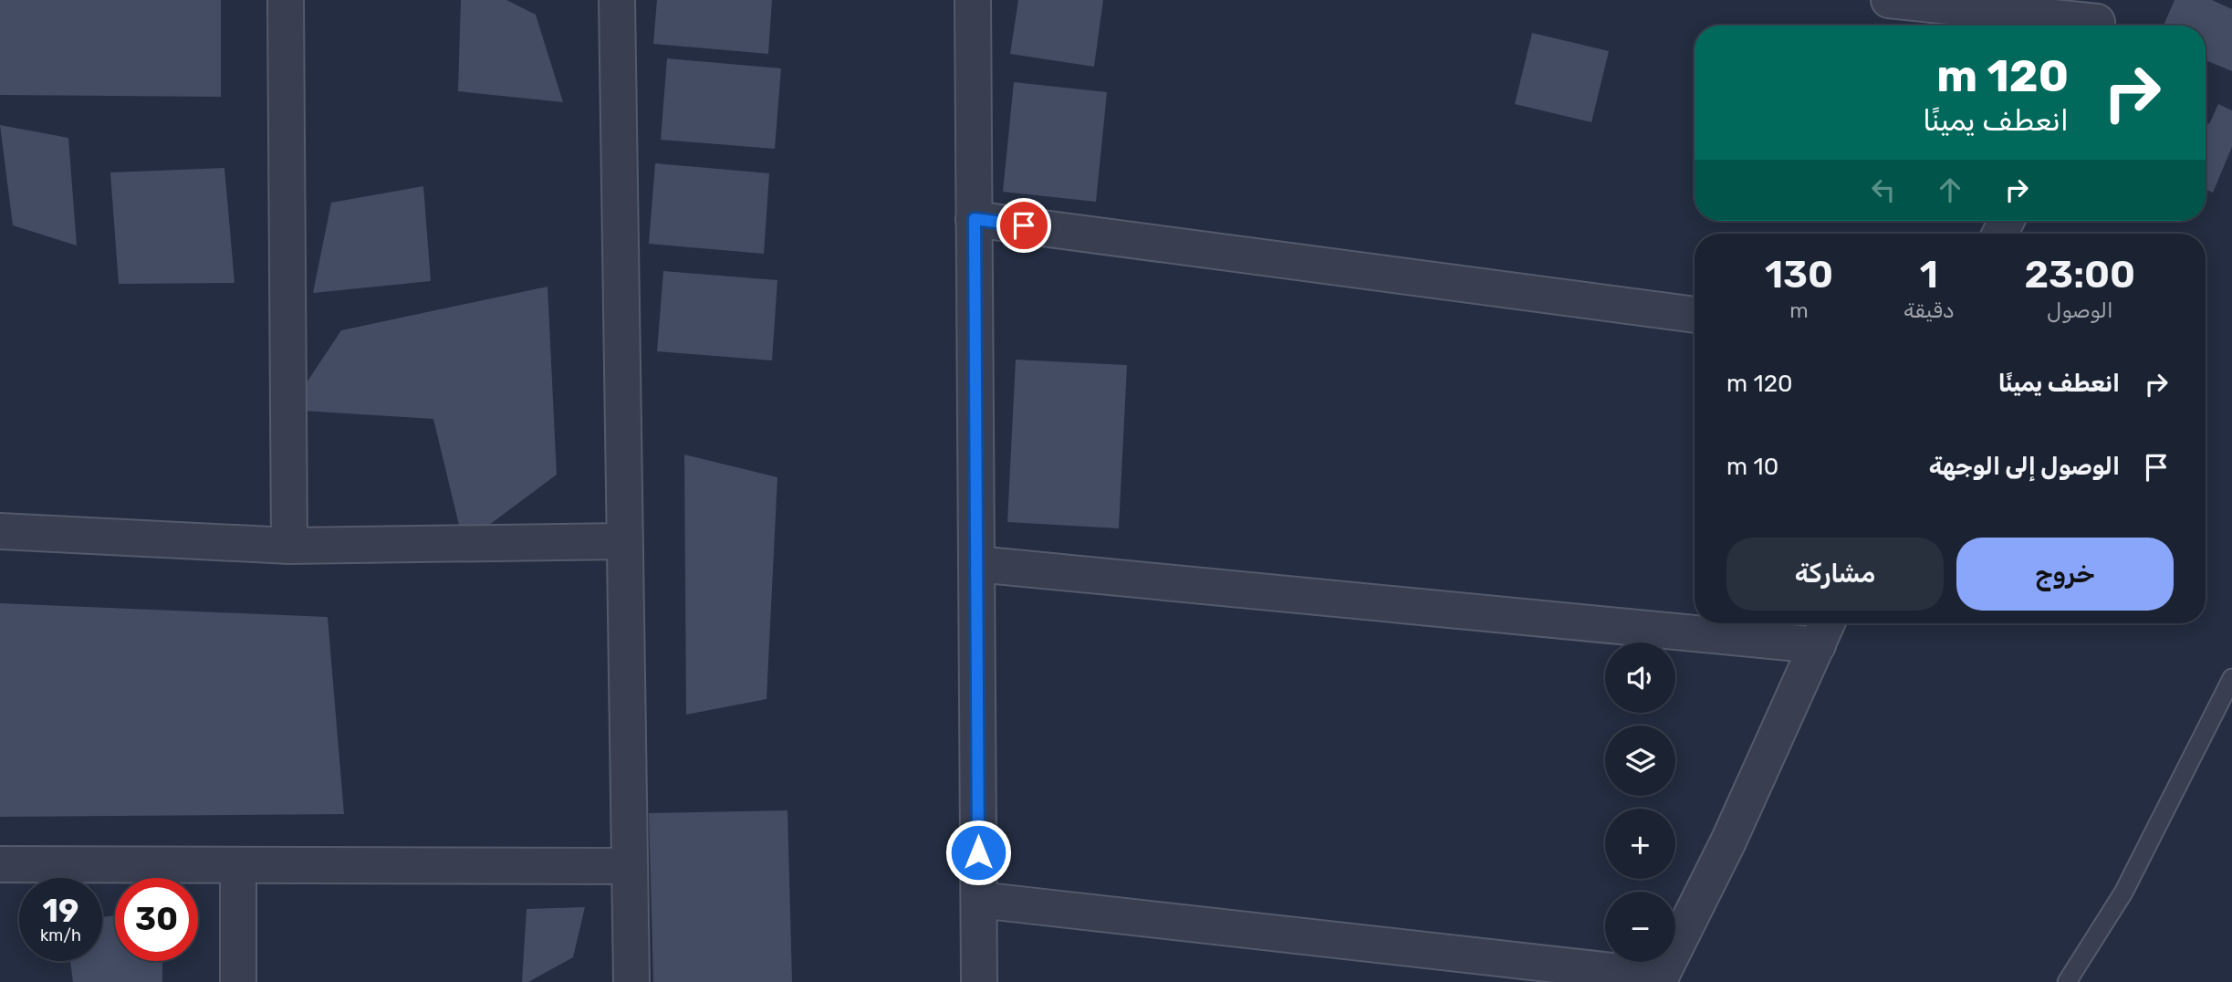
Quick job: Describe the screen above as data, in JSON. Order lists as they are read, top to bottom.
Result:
{
  "page": {
    "turn": ["120 m", "انعطف يمينًا"],
    "eta": [
      "23:00",
      "الوصول",
      "1",
      "دقيقة",
      "130",
      "m"
    ],
    "list": [
      {
        "name": "انعطف يمينًا",
        "value": "120 m"
      },
      {
        "name": "الوصول إلى الوجهة",
        "value": "10 m"
      }
    ],
    "buttons": ["خروج", "مشاركة"],
    "map_buttons": ["+", "−"],
    "speed": "19 km/h",
    "limit": "30"
  }
}
